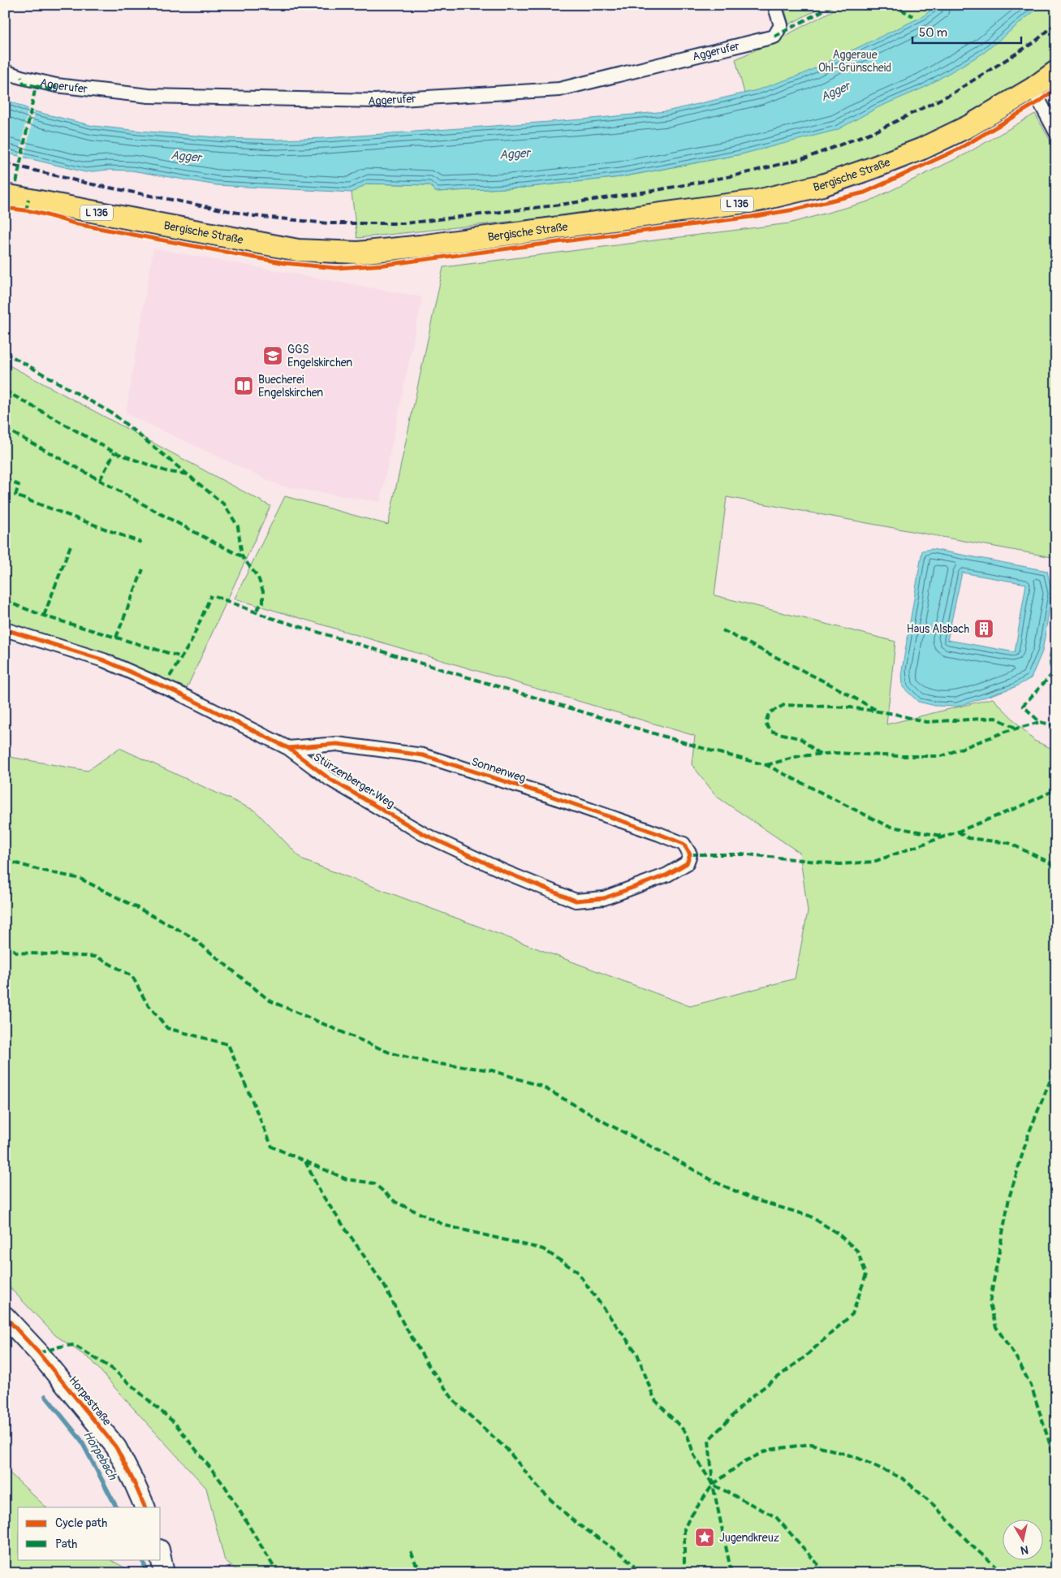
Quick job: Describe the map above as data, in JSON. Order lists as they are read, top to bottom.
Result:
{
  "streets": {
    "main road": ["Bergische Straße", "L 136"],
    "street": [
      "Aggerufer",
      "Sonnenweg",
      "Stürzenberger Weg",
      "Horpestraße"
    ]
  },
  "crossings": [
    ["Bergische Straße", "L 136"],
    ["Sonnenweg", "Stürzenberger Weg"]
  ],
  "water": ["Agger", "Horpebach"],
  "parks": ["Aggeraue Ohl-Grünscheid"],
  "places": {
    "school or university": ["GGS Engelskirchen"],
    "library": ["Buecherei Engelskirchen"],
    "building": ["Haus Alsbach"],
    "place": ["Jugendkreuz"]
  },
  "legend": ["Cycle path", "Path"],
  "scale_bar": "50 m",
  "north": "bottom"
}
